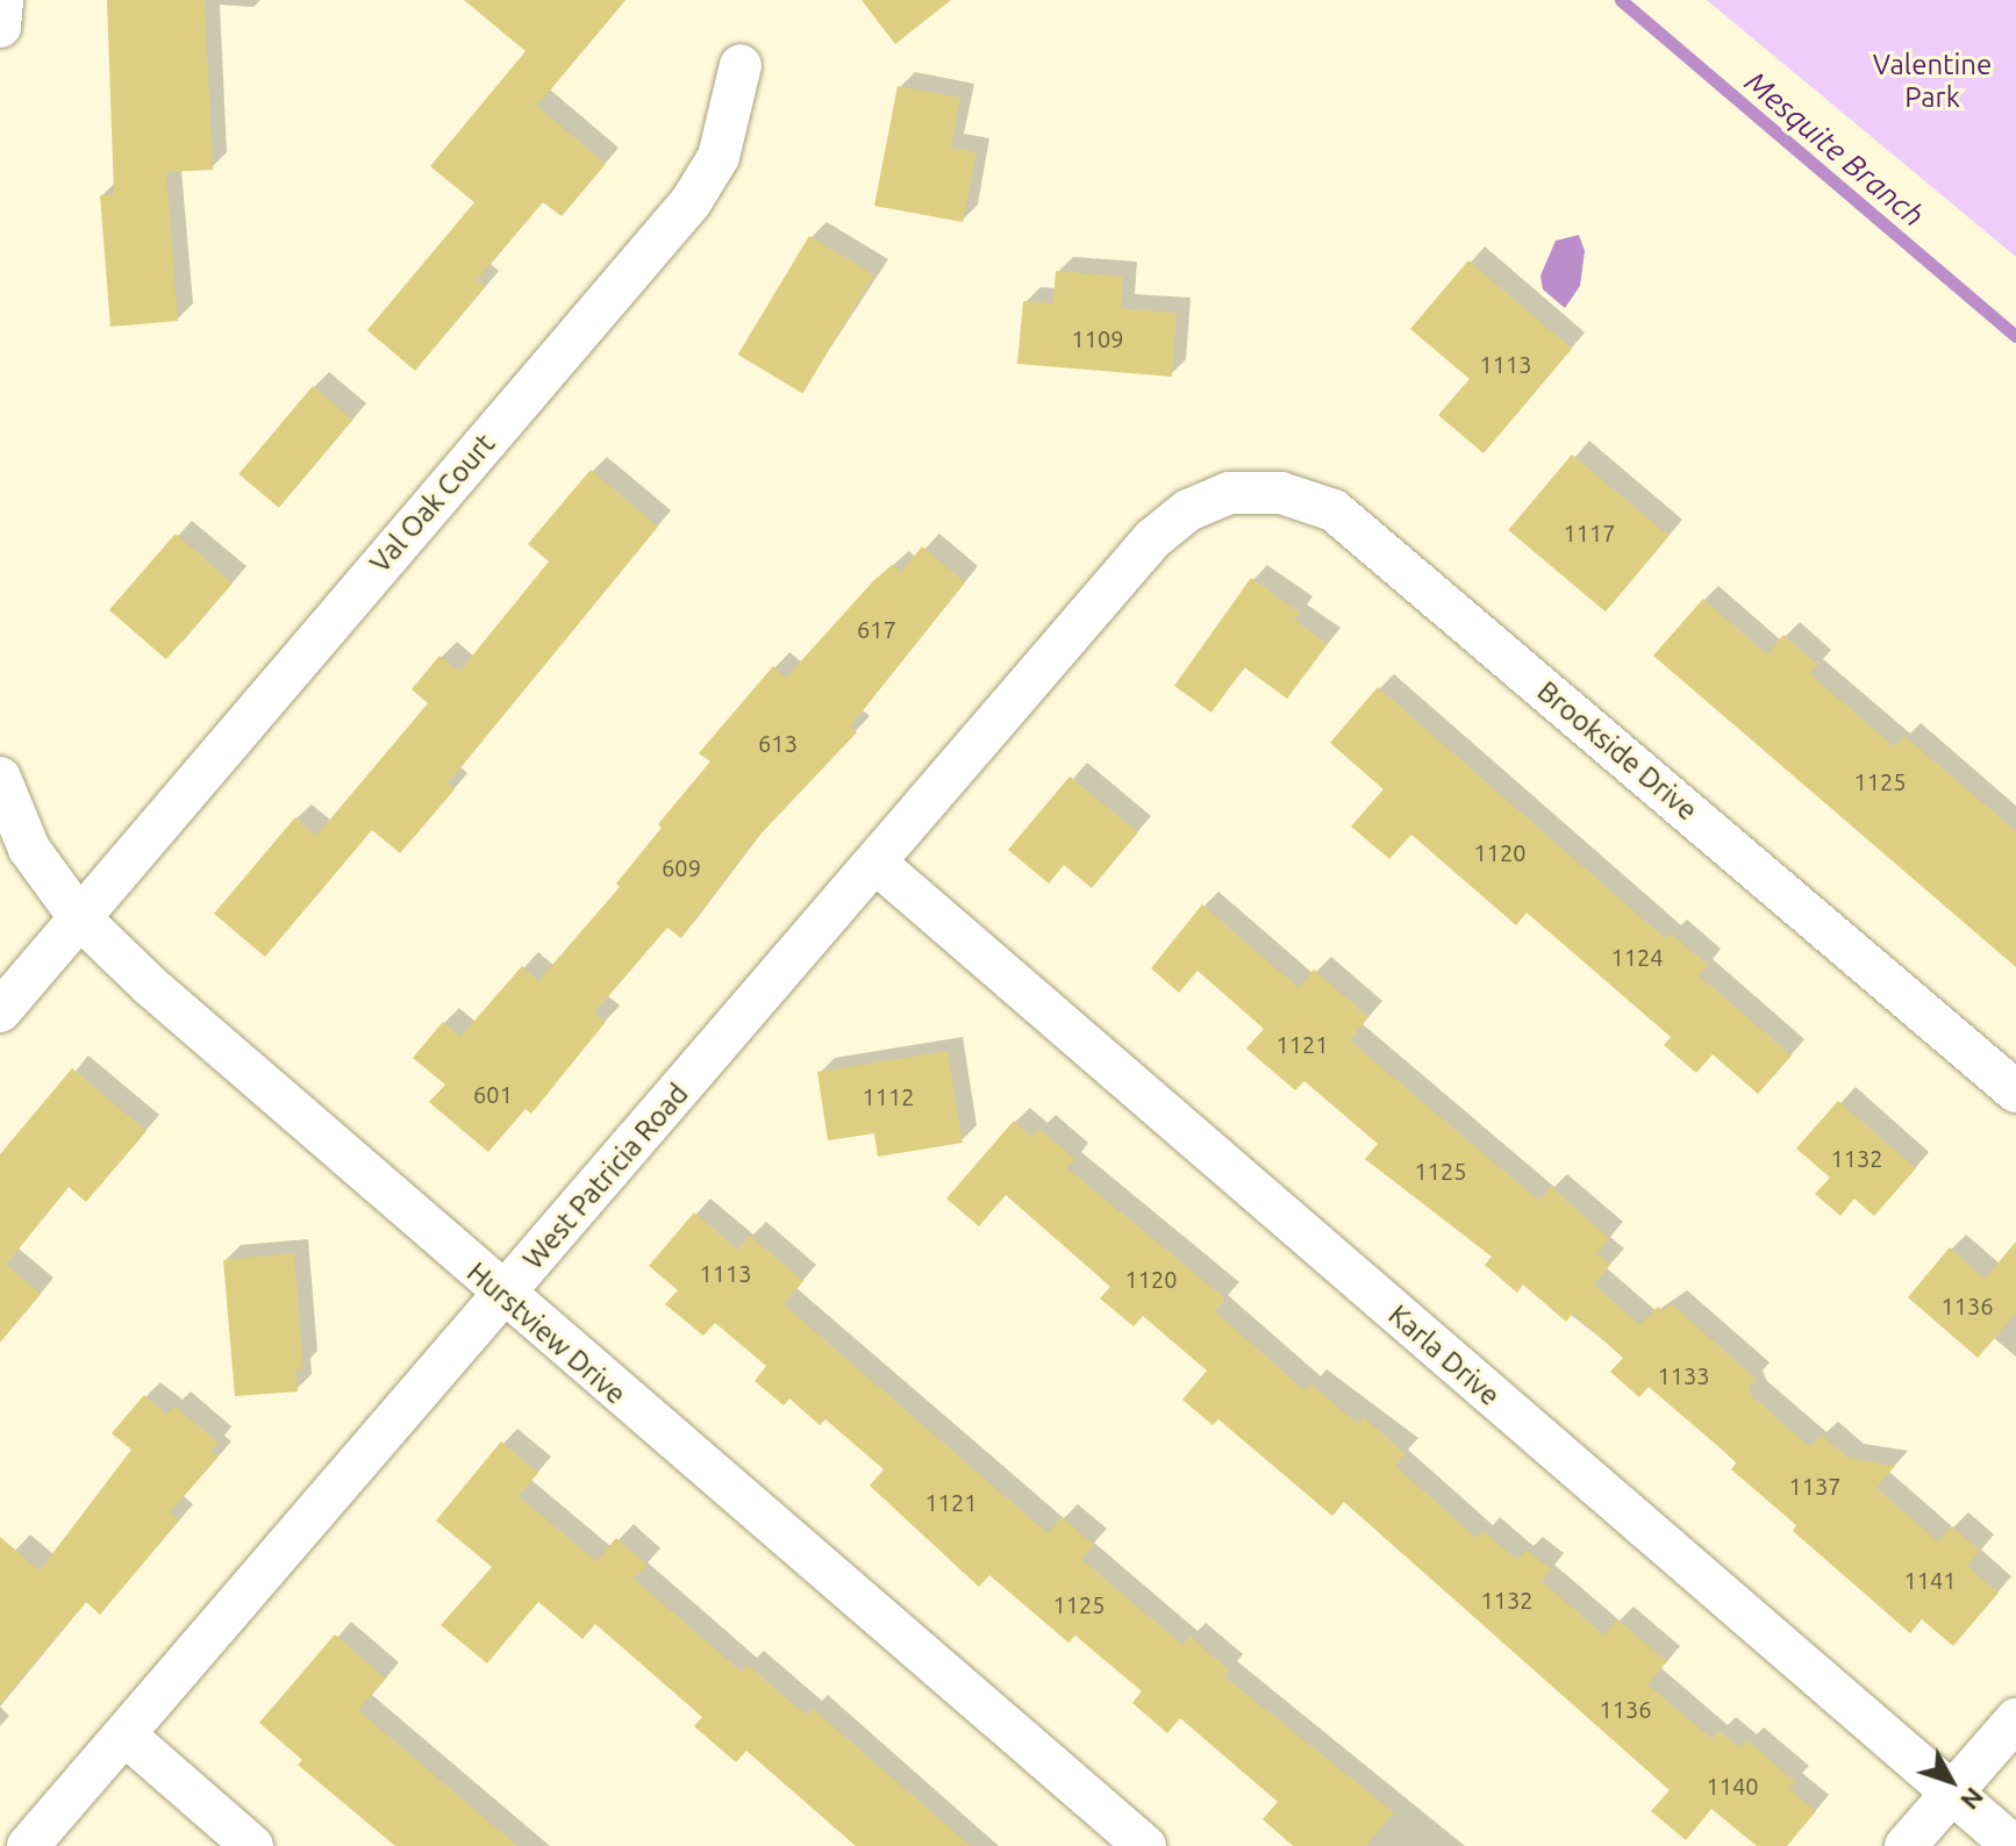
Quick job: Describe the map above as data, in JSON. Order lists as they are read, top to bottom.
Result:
{
  "streets": {
    "street": [
      "Val Oak Court",
      "Brookside Drive",
      "West Patricia Road",
      "Hurstview Drive",
      "Karla Drive"
    ]
  },
  "crossings": [
    ["Val Oak Court", "Hurstview Drive"],
    ["Brookside Drive", "West Patricia Road"],
    ["West Patricia Road", "Hurstview Drive"],
    ["West Patricia Road", "Karla Drive"]
  ],
  "water": ["Mesquite Branch"],
  "parks": ["Valentine Park"],
  "house_numbers": [
    "1109",
    "1113",
    "1117",
    "617",
    "613",
    "1125",
    "1120",
    "609",
    "1124",
    "1121",
    "601",
    "1112",
    "1132",
    "1125",
    "1113",
    "1120",
    "1136",
    "1133",
    "1137",
    "1121",
    "1141",
    "1132",
    "1125",
    "1136",
    "1140"
  ],
  "north": "bottom right"
}
